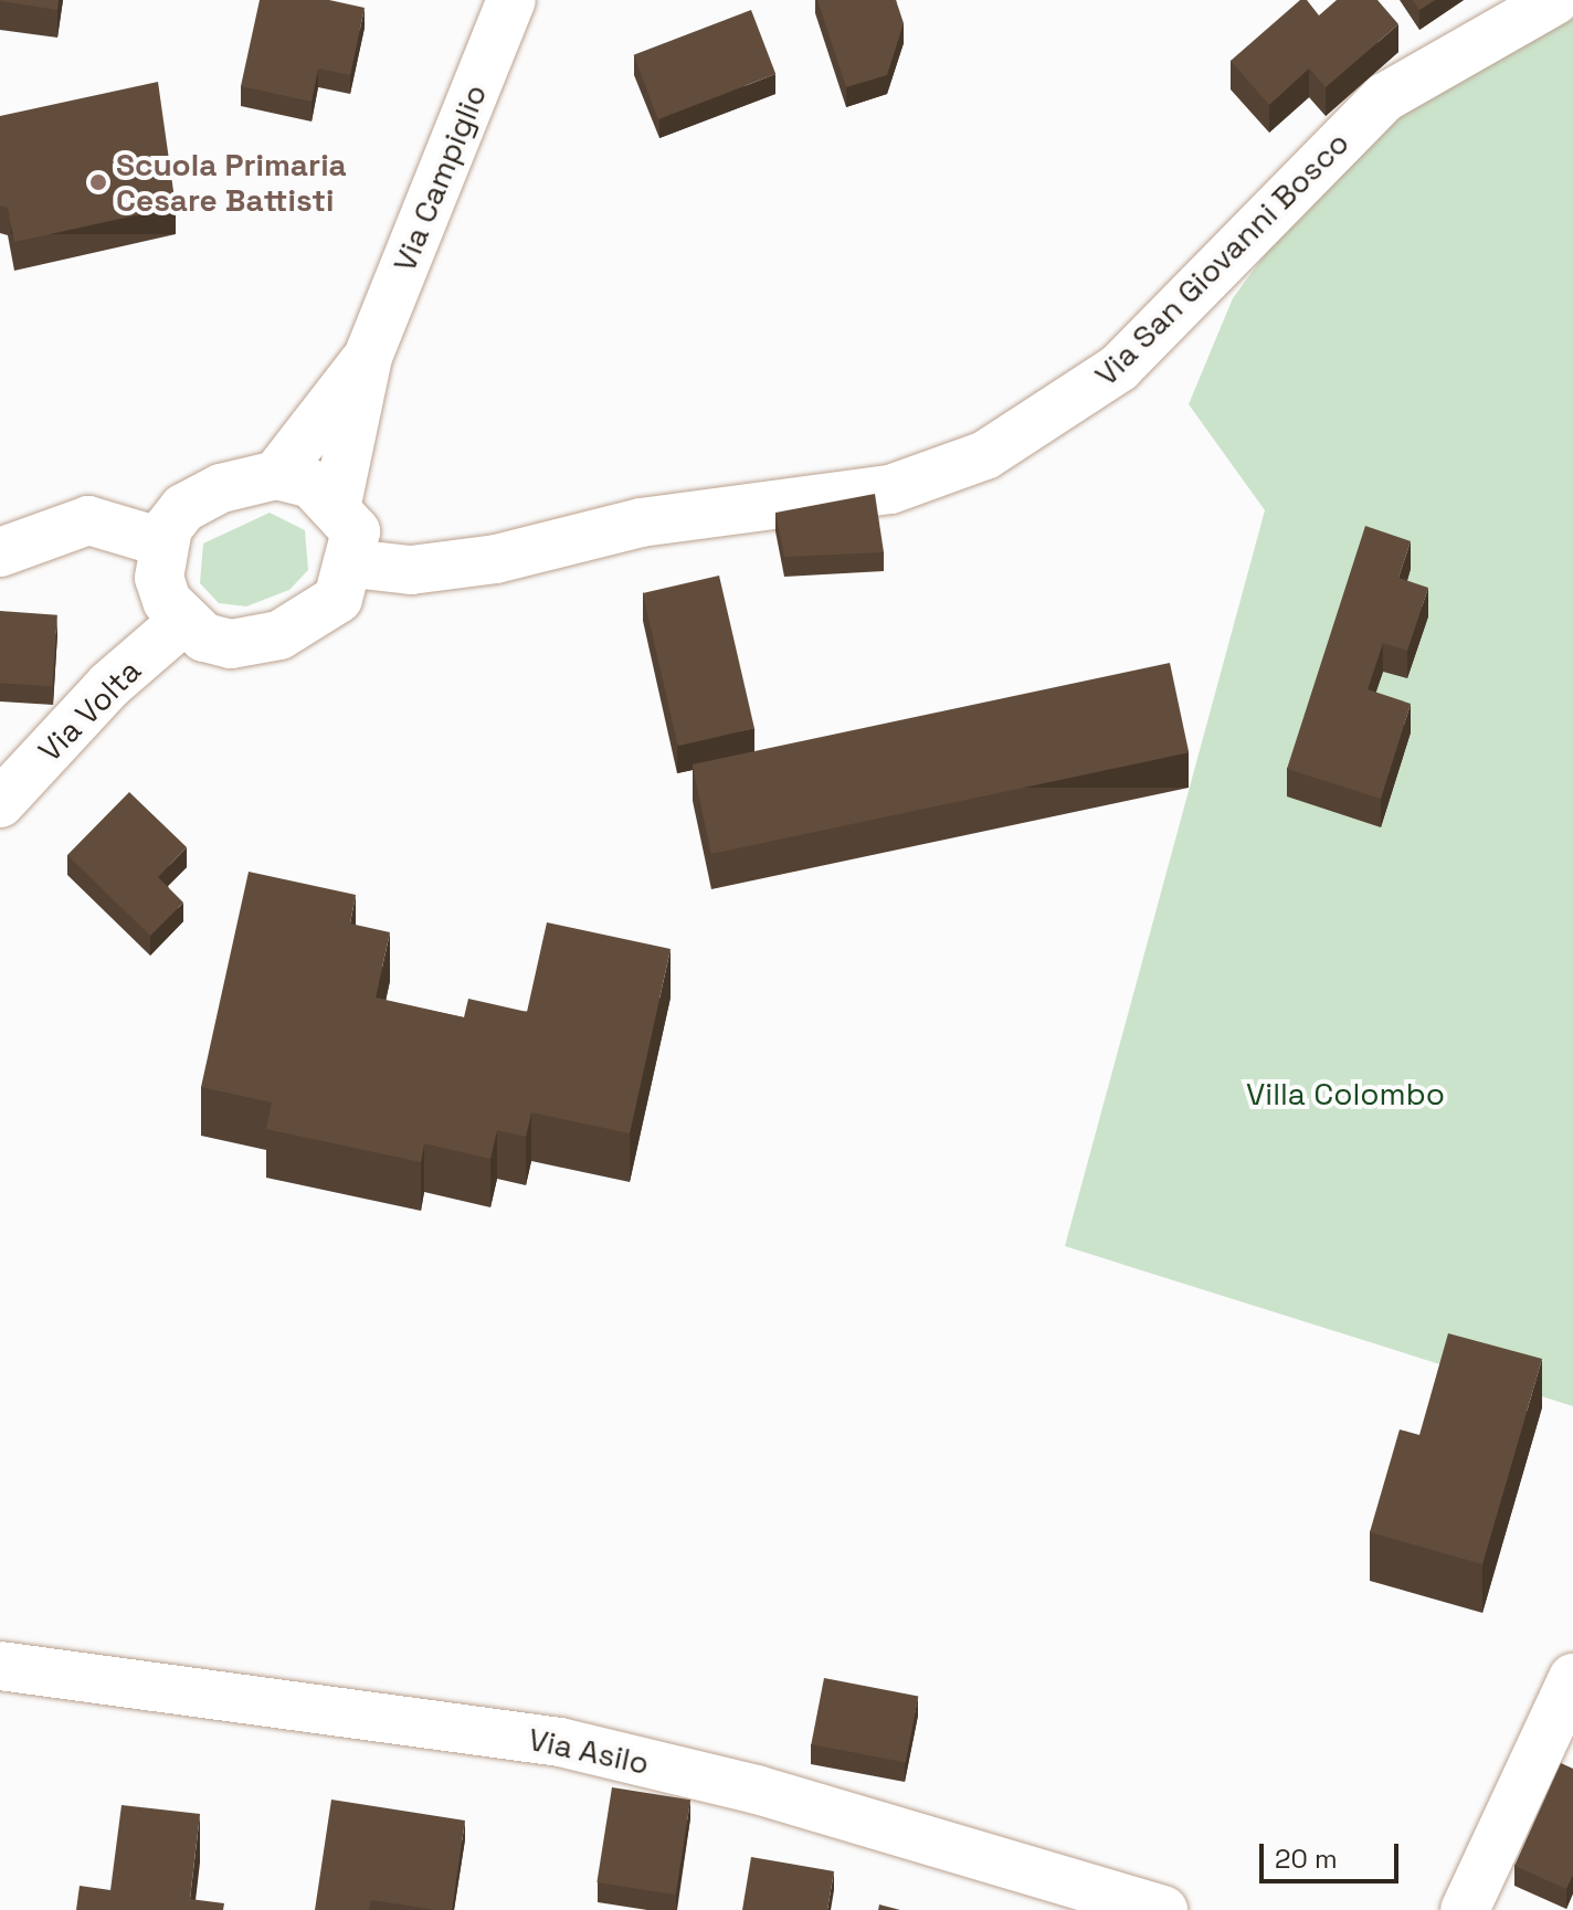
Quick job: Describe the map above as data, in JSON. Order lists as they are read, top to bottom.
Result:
{
  "streets": {
    "street": [
      "Via Campiglio",
      "Via San Giovanni Bosco",
      "Via Volta",
      "Via Asilo"
    ]
  },
  "crossings": [
    ["Via Campiglio", "Via San Giovanni Bosco"],
    ["Via Campiglio", "Via Volta"],
    ["Via San Giovanni Bosco", "Via Volta"]
  ],
  "parks": ["Villa Colombo"],
  "places": ["Scuola Primaria Cesare Battisti"],
  "scale_bar": "20 m"
}
